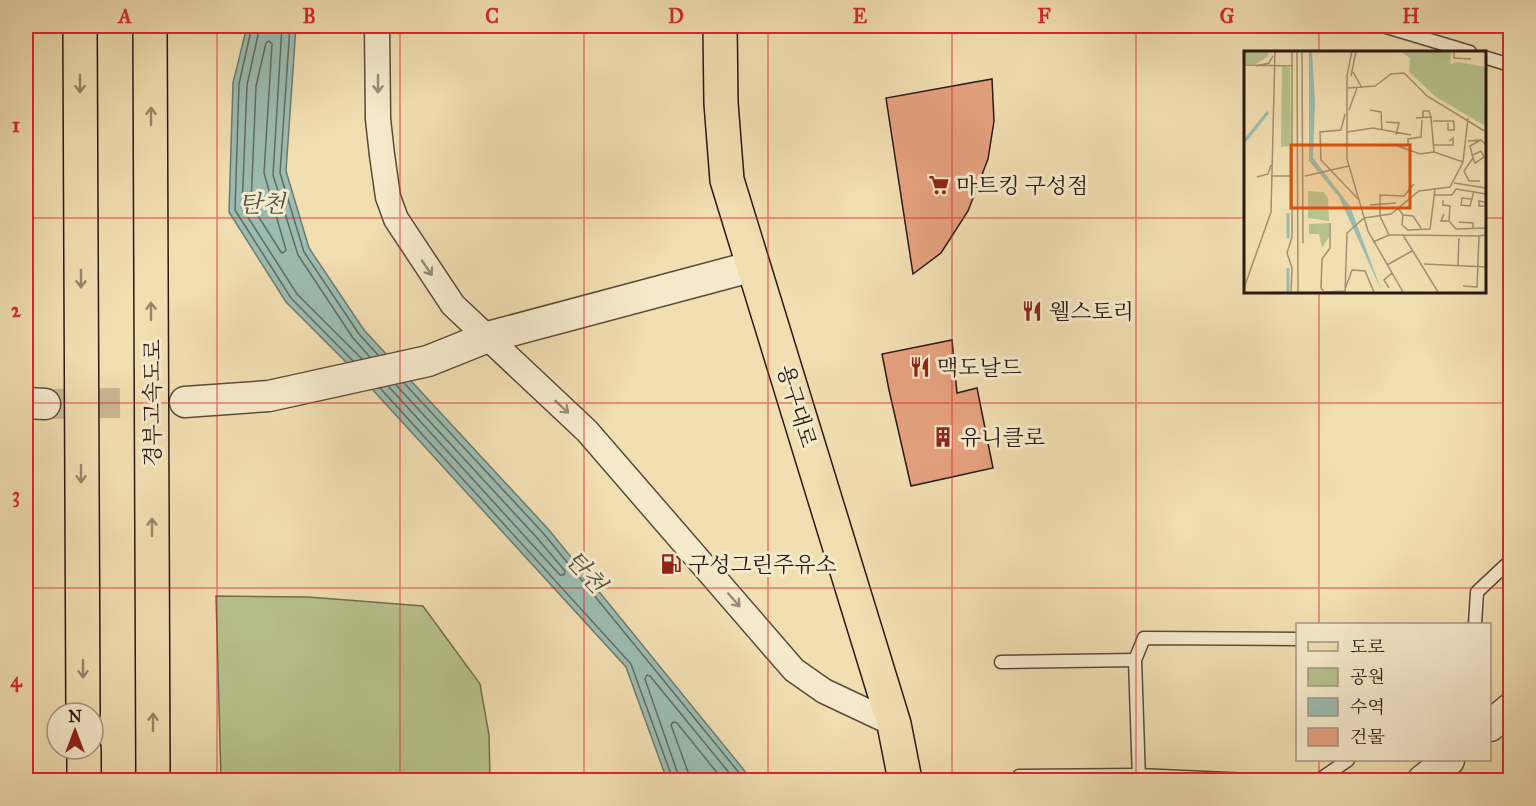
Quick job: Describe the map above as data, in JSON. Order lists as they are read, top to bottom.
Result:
{
  "streets": {
    "main road": ["경부고속도로", "용구대로"]
  },
  "water": ["탄천"],
  "places": {
    "supermarket": ["마트킹 구성점"],
    "restaurant": ["웰스토리", "맥도날드"],
    "building": ["유니클로"],
    "fuel station": ["구성그린주유소"]
  },
  "legend": [
    "도로",
    "공원",
    "수역",
    "건물"
  ],
  "north": "top",
  "grid": {
    "columns": [
      "A",
      "B",
      "C",
      "D",
      "E",
      "F",
      "G",
      "H"
    ],
    "rows": [
      "1",
      "2",
      "3",
      "4"
    ]
  }
}
